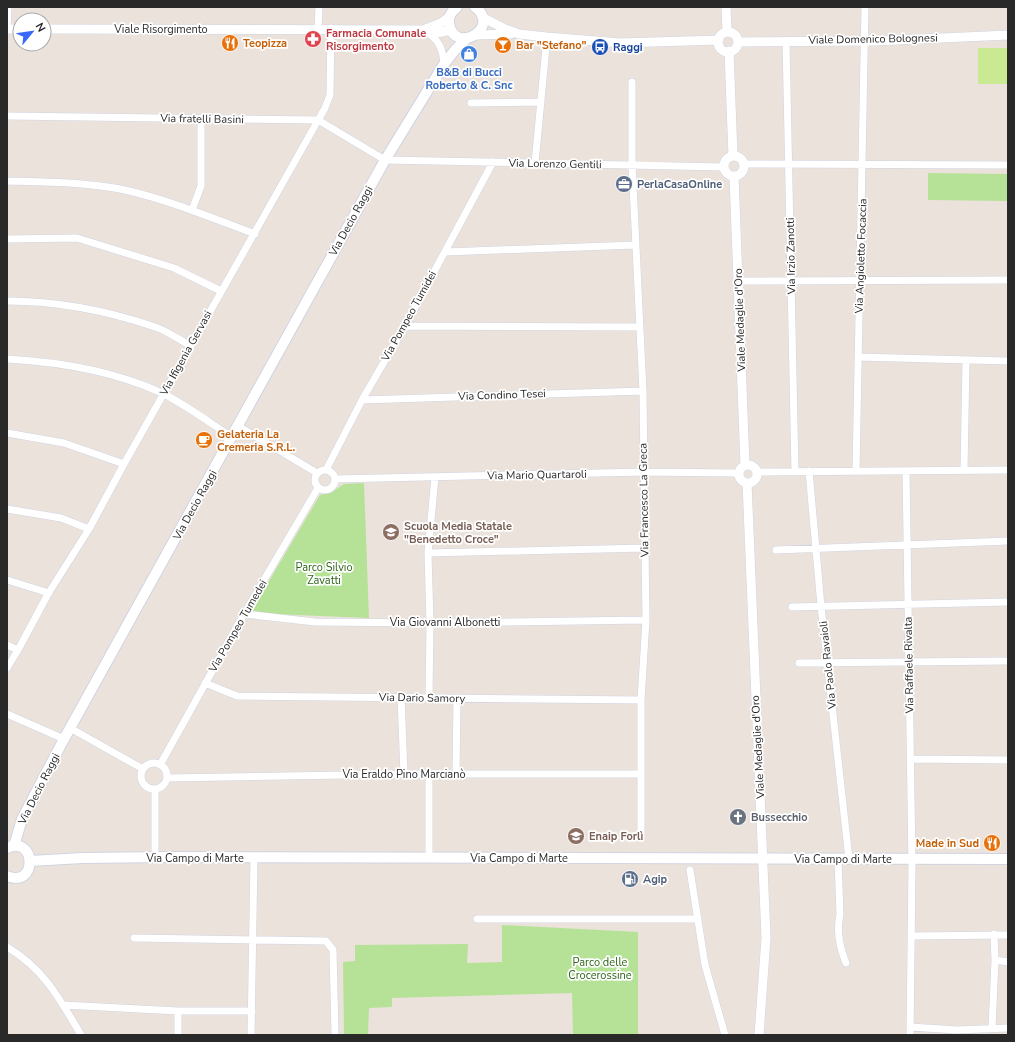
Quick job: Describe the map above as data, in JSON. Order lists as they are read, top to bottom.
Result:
{
  "streets": {
    "main road": ["Via Decio Raggi", "Via Campo di Marte"],
    "street": [
      "Viale Risorgimento",
      "Viale Domenico Bolognesi",
      "Via fratelli Basini",
      "Via Lorenzo Gentili",
      "Via Irzio Zanotti",
      "Via Angioletto Focaccia",
      "Via Pompeo Tumidei",
      "Viale Medaglie d'Oro",
      "Via Ifigenia Gervasi",
      "Via Condino Tesei",
      "Via Mario Quartaroli",
      "Via Francesco La Greca",
      "Via Giovanni Albonetti",
      "Via Pompeo Tumedei",
      "Via Paolo Ravaioli",
      "Via Raffaele Rivalta",
      "Via Dario Samory",
      "Via Eraldo Pino Marcianò"
    ]
  },
  "crossings": [
    ["Viale Risorgimento", "Via Decio Raggi"],
    ["Viale Risorgimento", "Via Ifigenia Gervasi"],
    ["Viale Domenico Bolognesi", "Via Irzio Zanotti"],
    ["Viale Domenico Bolognesi", "Via Angioletto Focaccia"],
    ["Via fratelli Basini", "Via Ifigenia Gervasi"],
    ["Via Lorenzo Gentili", "Via Decio Raggi"],
    ["Via Lorenzo Gentili", "Via Pompeo Tumidei"],
    ["Via Lorenzo Gentili", "Viale Medaglie d'Oro"],
    ["Via Lorenzo Gentili", "Via Francesco La Greca"],
    ["Via Pompeo Tumidei", "Via Condino Tesei"],
    ["Via Pompeo Tumidei", "Via Mario Quartaroli"],
    ["Via Pompeo Tumidei", "Via Pompeo Tumedei"],
    ["Viale Medaglie d'Oro", "Via Mario Quartaroli"],
    ["Viale Medaglie d'Oro", "Via Campo di Marte"],
    ["Via Condino Tesei", "Via Francesco La Greca"],
    ["Via Mario Quartaroli", "Via Francesco La Greca"],
    ["Via Mario Quartaroli", "Via Pompeo Tumedei"],
    ["Via Francesco La Greca", "Via Giovanni Albonetti"],
    ["Via Francesco La Greca", "Via Dario Samory"],
    ["Via Francesco La Greca", "Via Eraldo Pino Marcianò"],
    ["Via Giovanni Albonetti", "Via Pompeo Tumedei"],
    ["Via Pompeo Tumedei", "Via Dario Samory"],
    ["Via Pompeo Tumedei", "Via Eraldo Pino Marcianò"],
    ["Via Paolo Ravaioli", "Via Campo di Marte"],
    ["Via Raffaele Rivalta", "Via Campo di Marte"]
  ],
  "parks": ["Parco Silvio Zavatti", "Parco delle Crocerossine"],
  "places": {
    "pharmacy": ["Farmacia Comunale Risorgimento"],
    "restaurant": ["Teopizza", "Made in Sud"],
    "bar": ["Bar \"Stefano\""],
    "bus stop": ["Raggi"],
    "shop": ["B&B di Bucci Roberto & C. Snc"],
    "office": ["PerlaCasaOnline"],
    "cafe": ["Gelateria La Cremeria S.R.L."],
    "school or university": ["Scuola Media Statale \"Benedetto Croce\"", "Enaip Forlì"],
    "church": ["Bussecchio"],
    "fuel station": ["Agip"]
  },
  "north": "top right"
}
